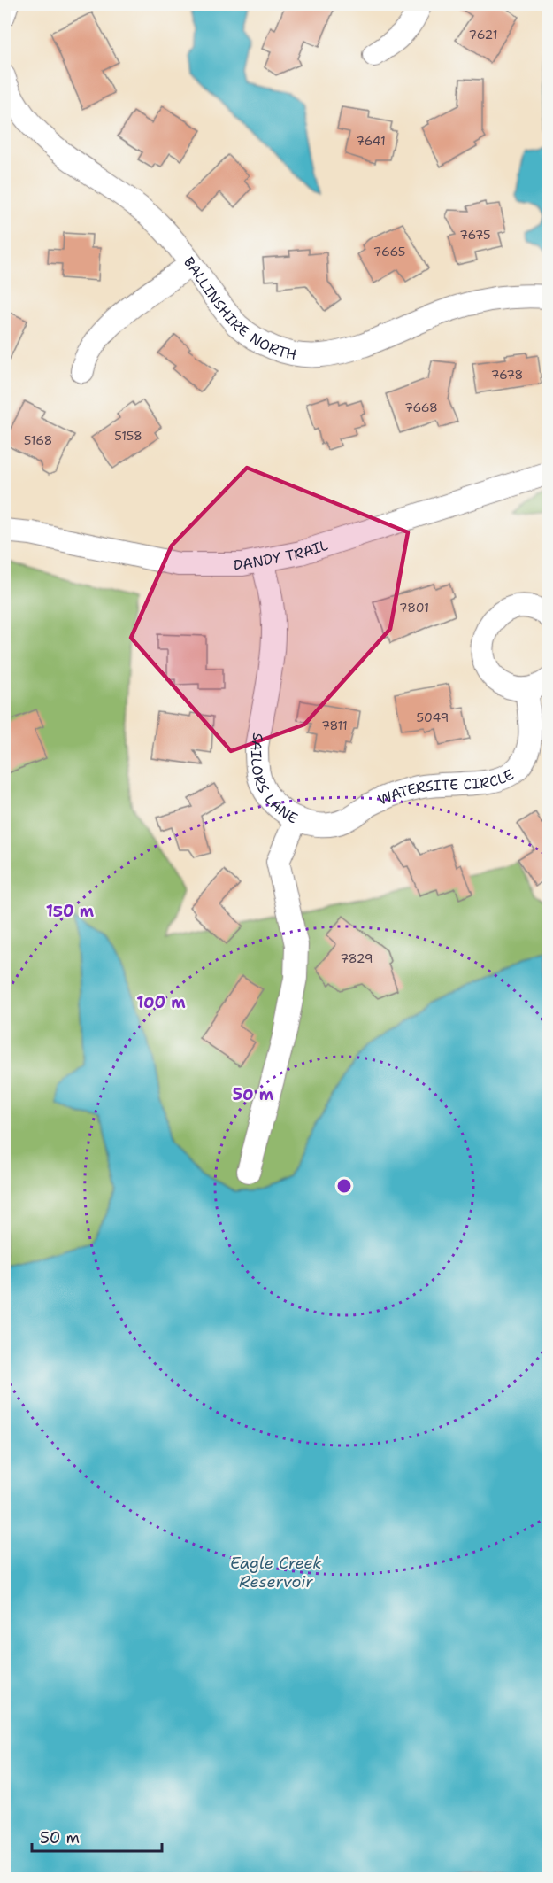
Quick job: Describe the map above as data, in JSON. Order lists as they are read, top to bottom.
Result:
{
  "streets": {
    "street": [
      "BALLINSHIRE NORTH",
      "DANDY TRAIL",
      "SAILORS LANE",
      "WATERSITE CIRCLE"
    ]
  },
  "crossings": [
    ["DANDY TRAIL", "SAILORS LANE"],
    ["SAILORS LANE", "WATERSITE CIRCLE"]
  ],
  "water": ["Eagle Creek Reservoir"],
  "house_numbers": [
    "7621",
    "7641",
    "7675",
    "7665",
    "7678",
    "7668",
    "5158",
    "5168",
    "7801",
    "5049",
    "7811",
    "7829"
  ],
  "scale_bar": "50 m",
  "rings": ["150 m", "100 m", "50 m"]
}
